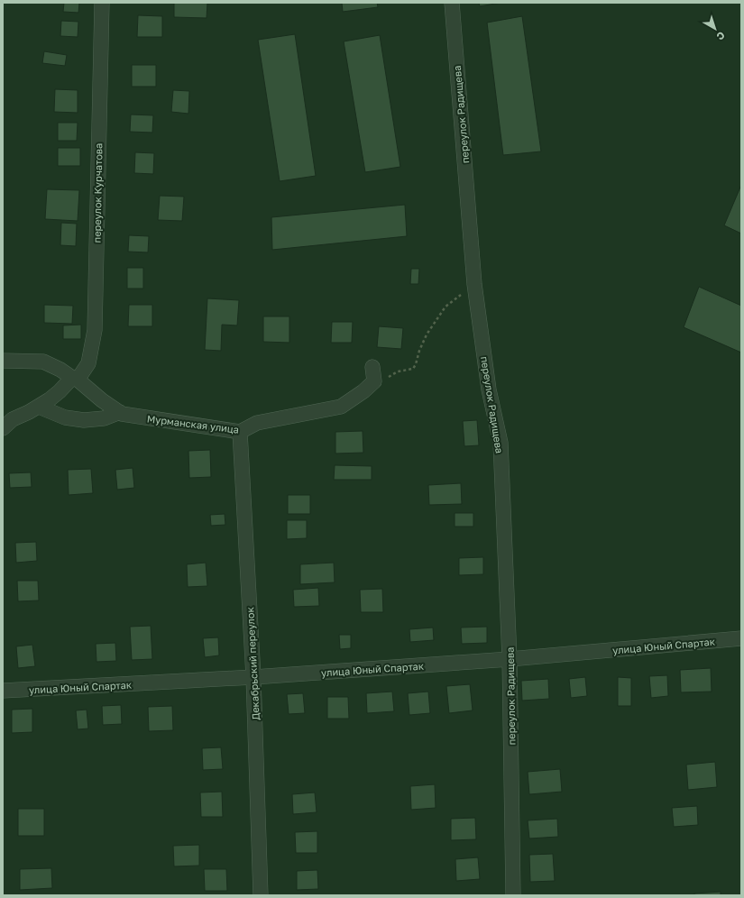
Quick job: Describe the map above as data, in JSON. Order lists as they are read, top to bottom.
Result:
{
  "streets": {
    "street": [
      "переулок Радищева",
      "переулок Курчатова",
      "Мурманская улица",
      "улица Юный Спартак",
      "Декабрьский переулок"
    ]
  },
  "crossings": [
    ["переулок Радищева", "улица Юный Спартак"],
    ["переулок Курчатова", "Мурманская улица"],
    ["Мурманская улица", "Декабрьский переулок"],
    ["улица Юный Спартак", "Декабрьский переулок"]
  ],
  "north": "bottom right"
}
